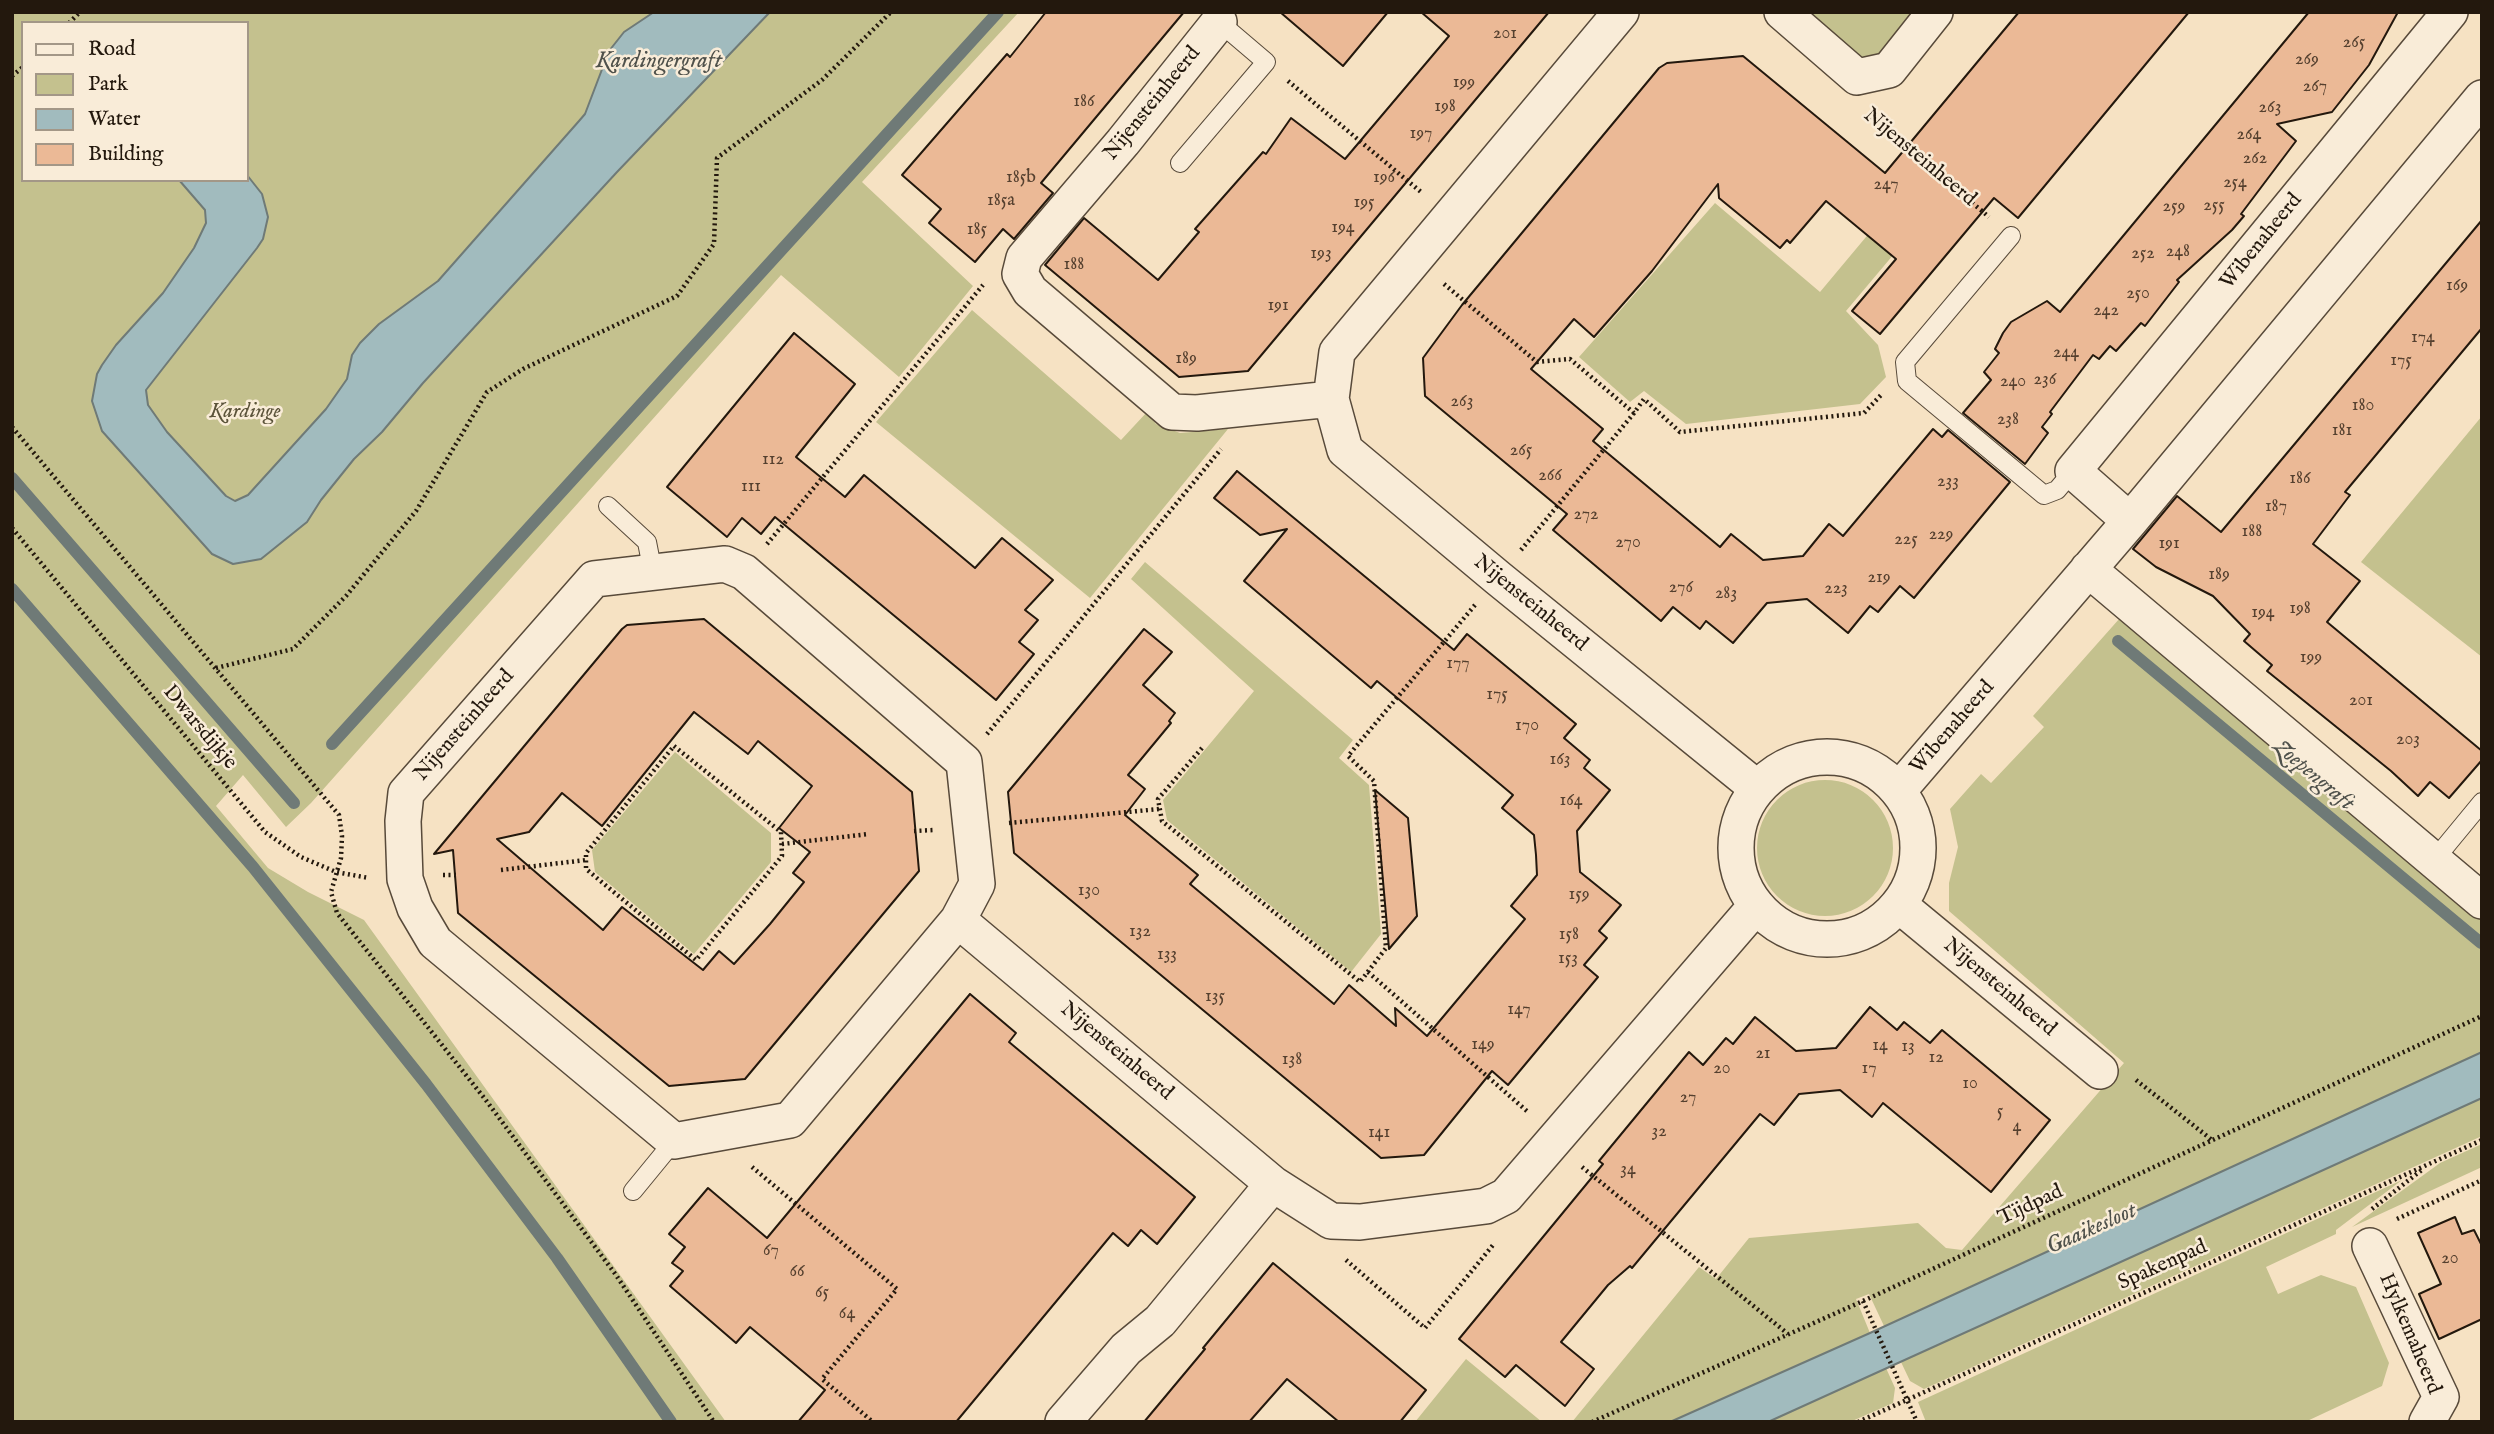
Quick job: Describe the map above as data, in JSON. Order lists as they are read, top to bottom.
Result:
{
  "streets": {
    "street": ["Nijensteinheerd", "Wibenaheerd", "Hylkemaheerd"],
    "path": ["Dwarsdijkje", "Tijdpad", "Spakenpad"]
  },
  "crossings": [
    ["Nijensteinheerd", "Wibenaheerd"],
    ["Nijensteinheerd", "Dwarsdijkje"]
  ],
  "water": ["Kardingergraft", "Zoepengraft", "Gaaikesloot"],
  "parks": ["Kardinge"],
  "house_numbers": [
    "201",
    "265",
    "269",
    "199",
    "267",
    "186",
    "198",
    "263",
    "197",
    "264",
    "262",
    "185b",
    "196",
    "254",
    "247",
    "185a",
    "195",
    "255",
    "259",
    "194",
    "185",
    "248",
    "193",
    "252",
    "188",
    "169",
    "250",
    "191",
    "242",
    "174",
    "244",
    "189",
    "175",
    "236",
    "240",
    "263",
    "180",
    "238",
    "181",
    "265",
    "112",
    "266",
    "186",
    "233",
    "111",
    "187",
    "272",
    "188",
    "229",
    "225",
    "270",
    "191",
    "189",
    "219",
    "276",
    "223",
    "283",
    "198",
    "194",
    "199",
    "177",
    "175",
    "201",
    "170",
    "203",
    "163",
    "164",
    "130",
    "159",
    "132",
    "158",
    "133",
    "153",
    "135",
    "147",
    "149",
    "14",
    "13",
    "21",
    "12",
    "138",
    "20",
    "17",
    "10",
    "27",
    "5",
    "4",
    "32",
    "141",
    "34",
    "67",
    "20",
    "66",
    "65",
    "64"
  ],
  "legend": [
    "Road",
    "Park",
    "Water",
    "Building"
  ]
}
